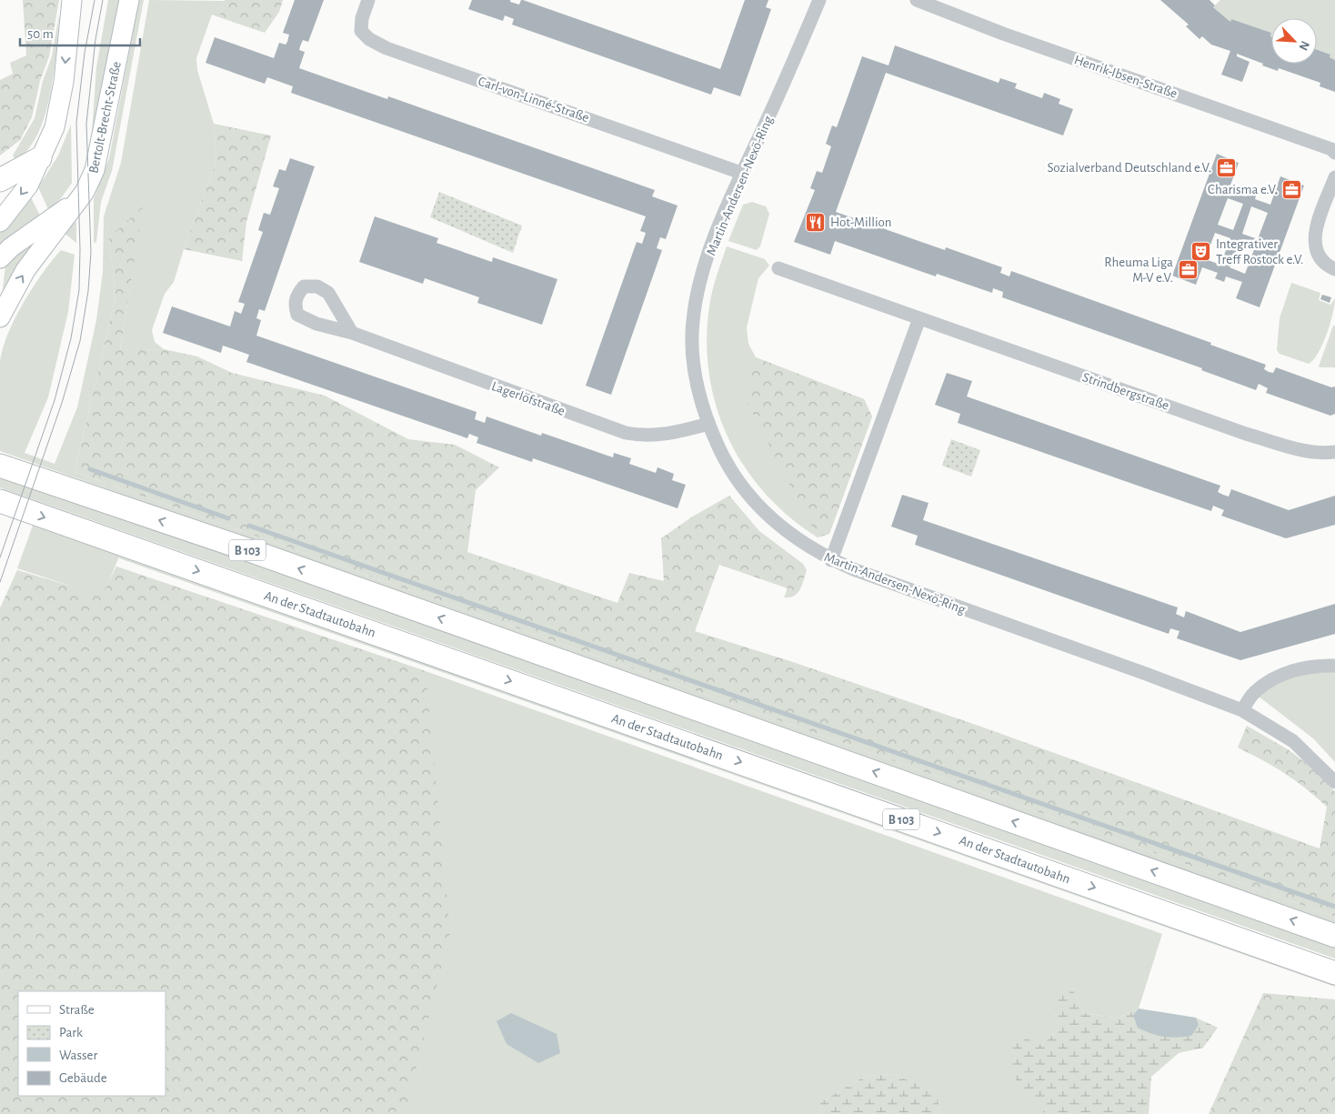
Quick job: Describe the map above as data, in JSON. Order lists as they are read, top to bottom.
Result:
{
  "streets": {
    "highway": ["B 103", "An der Stadtautobahn"],
    "main road": ["Bertolt-Brecht-Straße"],
    "street": [
      "Henrik-Ibsen-Straße",
      "Carl-von-Linné-Straße",
      "Martin-Andersen-Nexö-Ring",
      "Strindbergstraße",
      "Lagerlöfstraße"
    ]
  },
  "crossings": [
    ["Carl-von-Linné-Straße", "Martin-Andersen-Nexö-Ring"],
    ["Martin-Andersen-Nexö-Ring", "Lagerlöfstraße"]
  ],
  "places": {
    "office": ["Sozialverband Deutschland e.V.", "Charisma e.V.", "Rheuma Liga M-V e.V."],
    "restaurant": ["Hot-Million"],
    "theatre": ["Integrativer Treff Rostock e.V."]
  },
  "legend": [
    "Straße",
    "Park",
    "Wasser",
    "Gebäude"
  ],
  "scale_bar": "50 m",
  "north": "bottom right"
}
